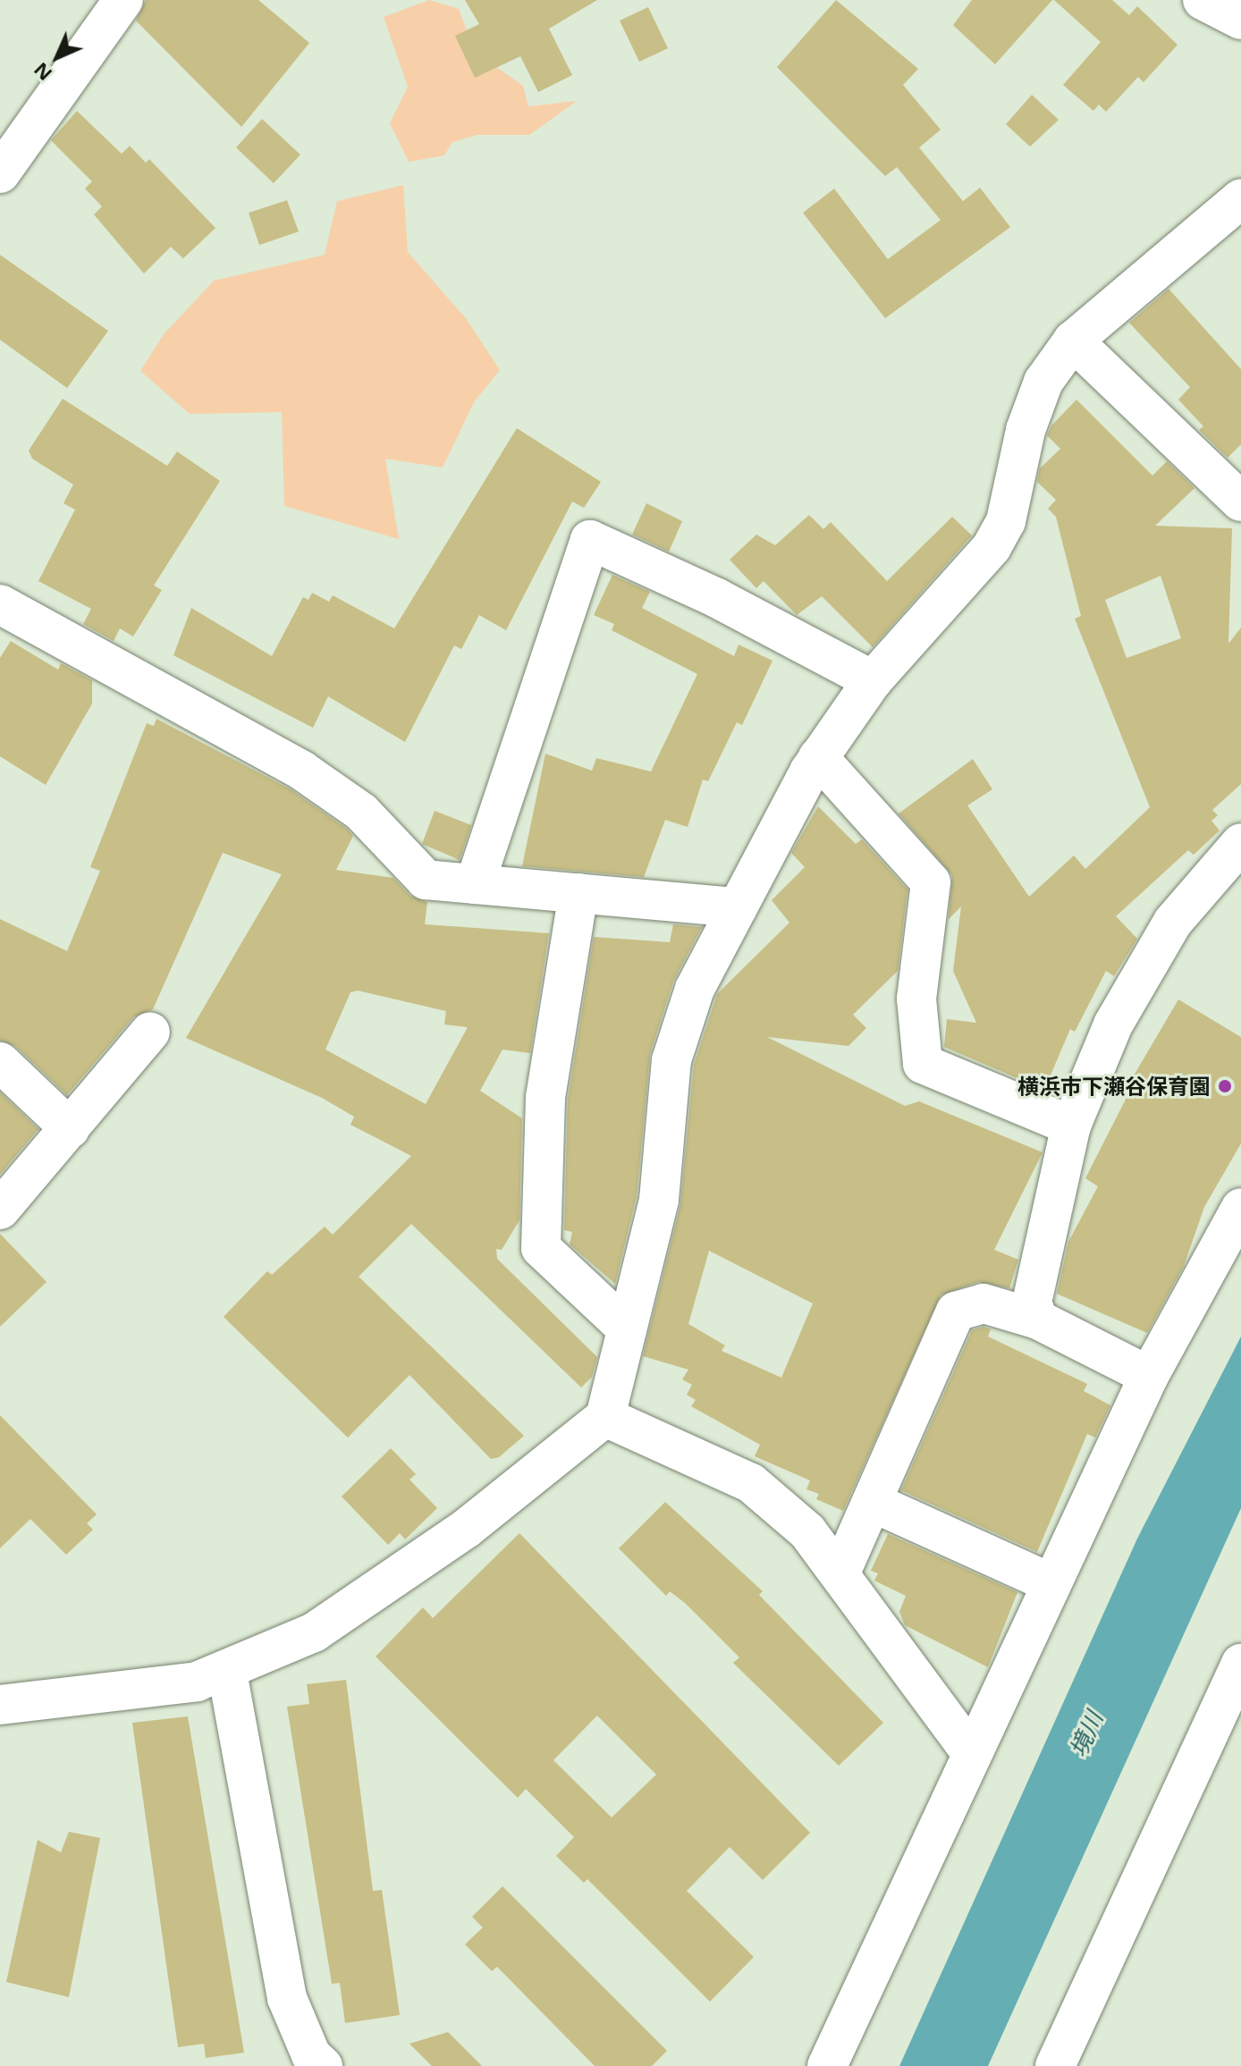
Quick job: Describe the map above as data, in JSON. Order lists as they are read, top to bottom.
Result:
{
  "water": ["境川"],
  "places": ["横浜市下瀬谷保育園"],
  "north": "bottom left"
}
